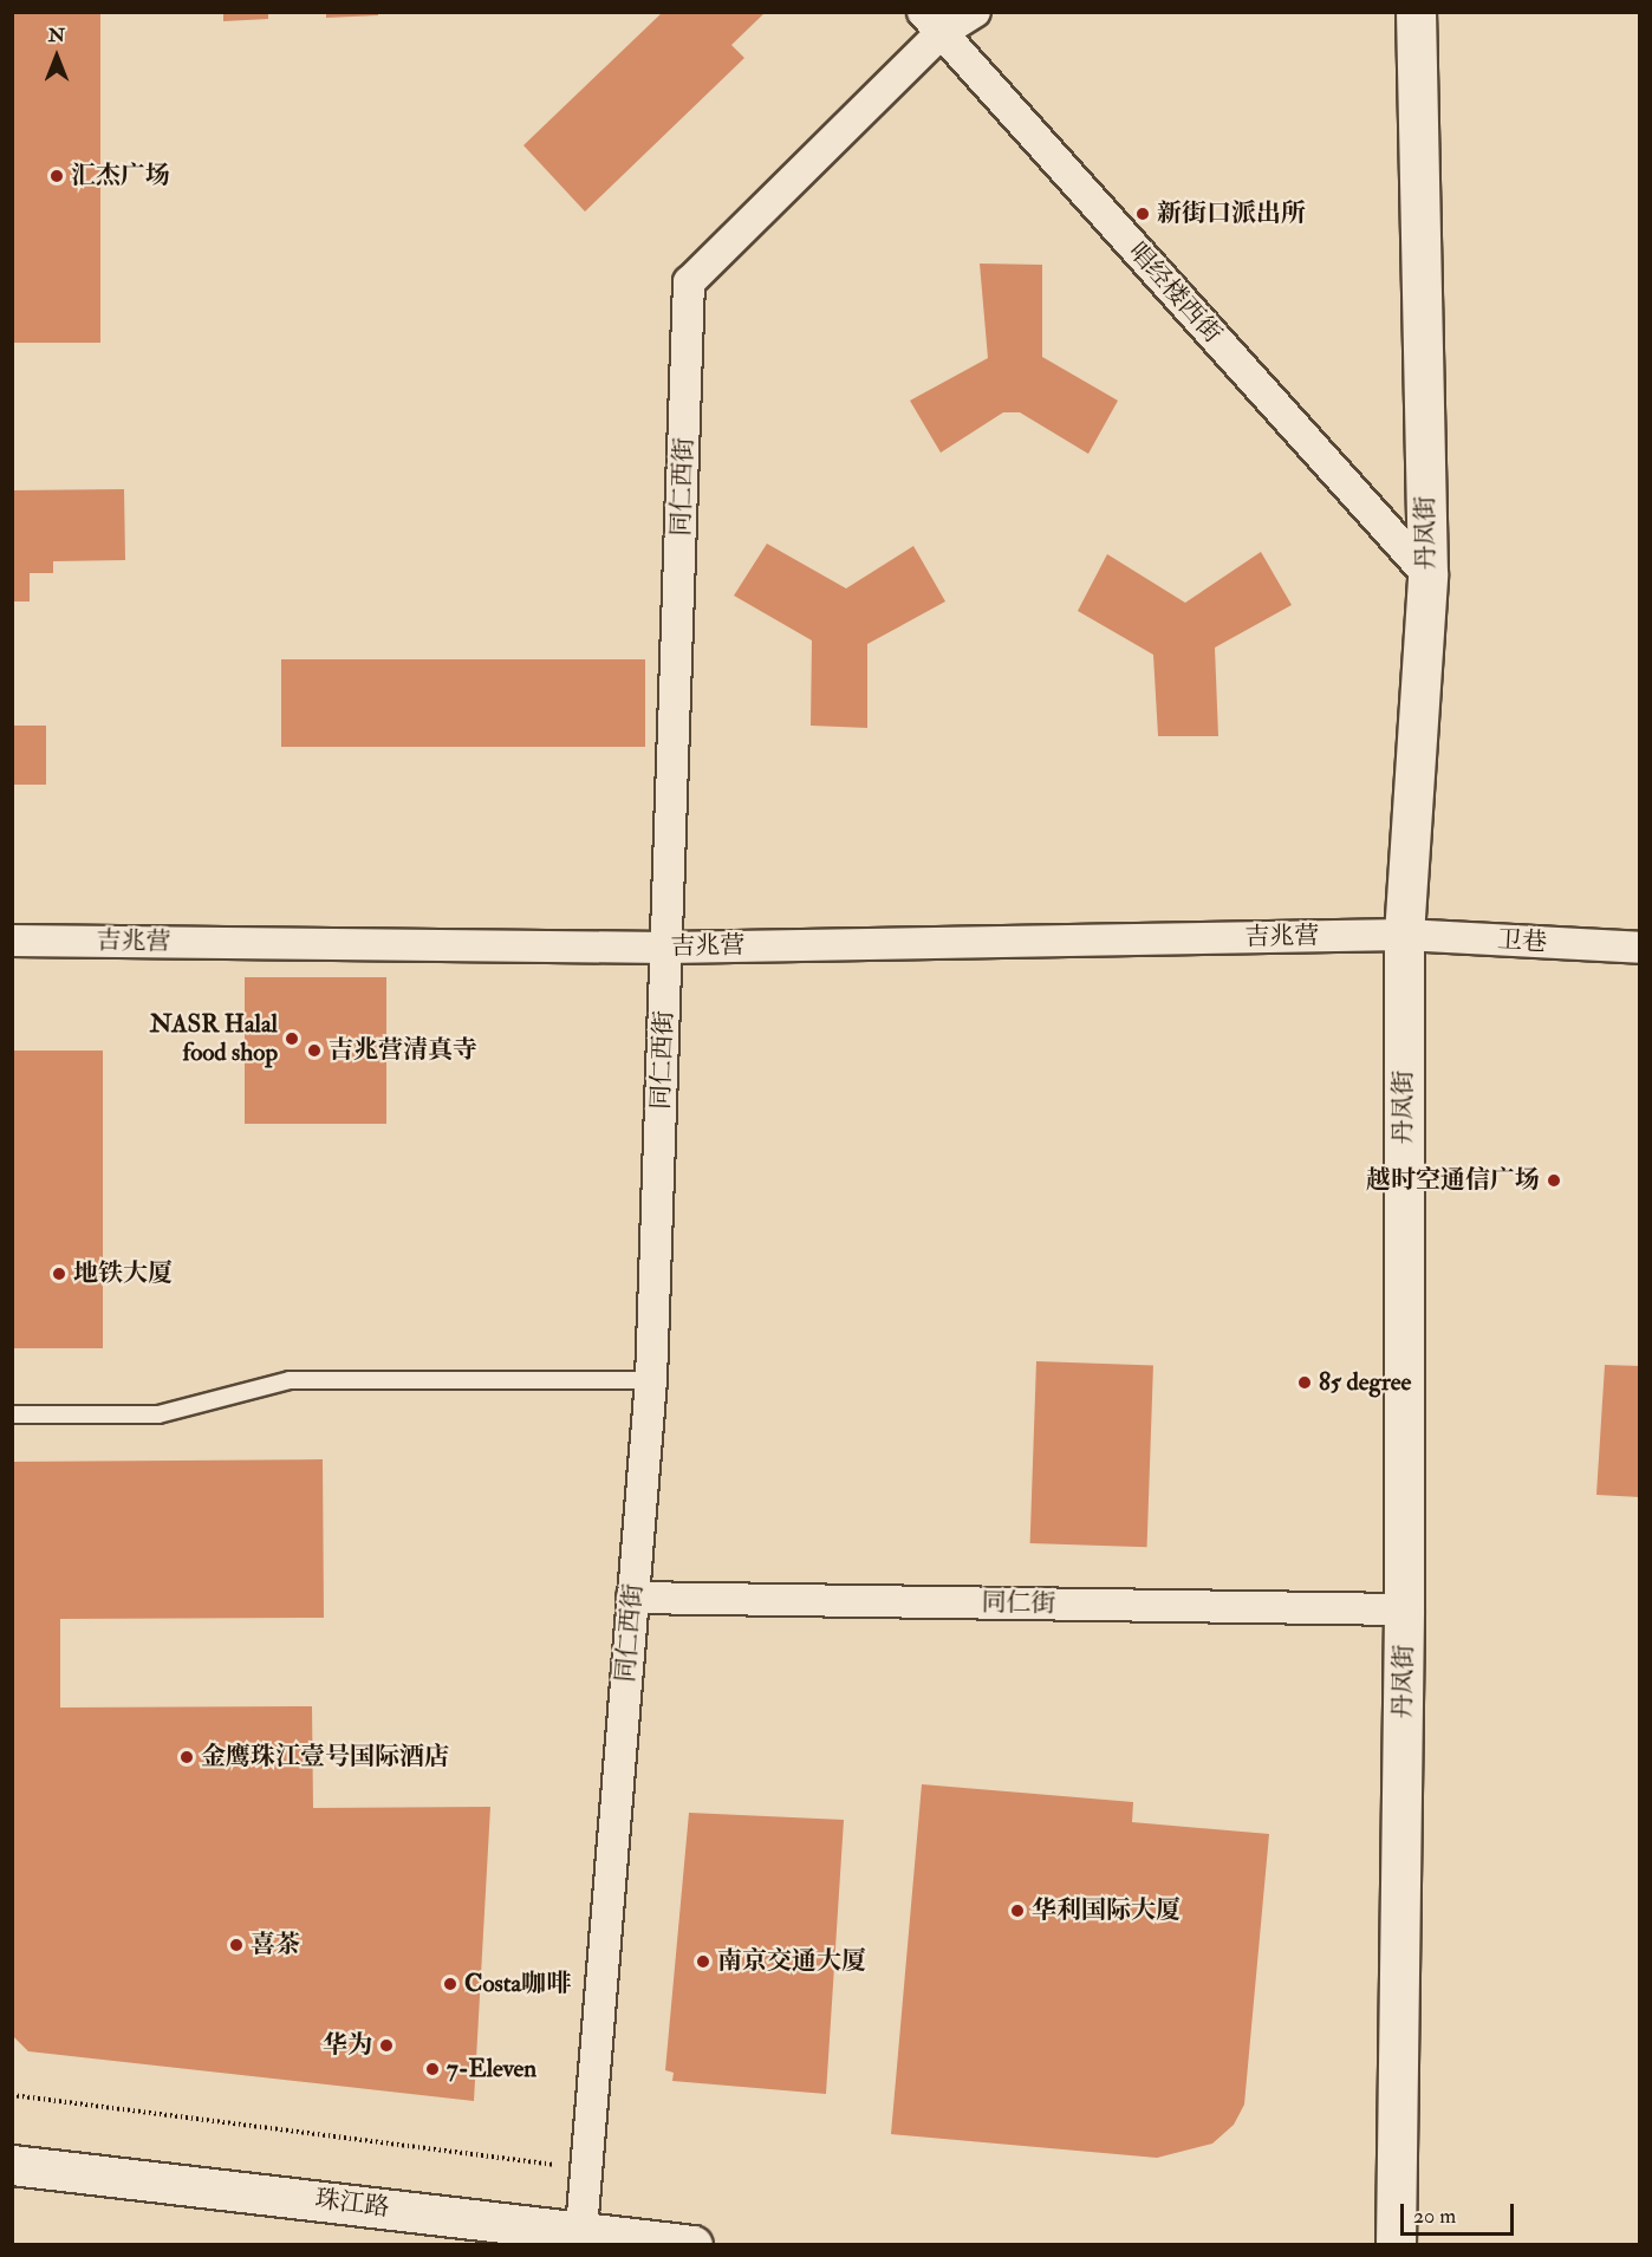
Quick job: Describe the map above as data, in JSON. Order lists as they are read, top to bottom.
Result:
{
  "streets": {
    "main road": ["丹凤街", "珠江路"],
    "street": [
      "唱经楼西街",
      "同仁西街",
      "吉兆营",
      "卫巷",
      "同仁街"
    ]
  },
  "crossings": [
    ["唱经楼西街", "同仁西街"],
    ["唱经楼西街", "丹凤街"],
    ["同仁西街", "吉兆营"],
    ["同仁西街", "同仁街"],
    ["同仁西街", "珠江路"],
    ["丹凤街", "吉兆营"],
    ["丹凤街", "卫巷"],
    ["丹凤街", "同仁街"],
    ["吉兆营", "卫巷"]
  ],
  "places": [
    "汇杰广场",
    "新街口派出所",
    "NASR Halal food shop",
    "吉兆营清真寺",
    "越时空通信广场",
    "地铁大厦",
    "85 degree",
    "金鹰珠江壹号国际酒店",
    "华利国际大厦",
    "喜茶",
    "南京交通大厦",
    "Costa咖啡",
    "华为",
    "7-Eleven"
  ],
  "scale_bar": "20 m",
  "north": "top"
}
